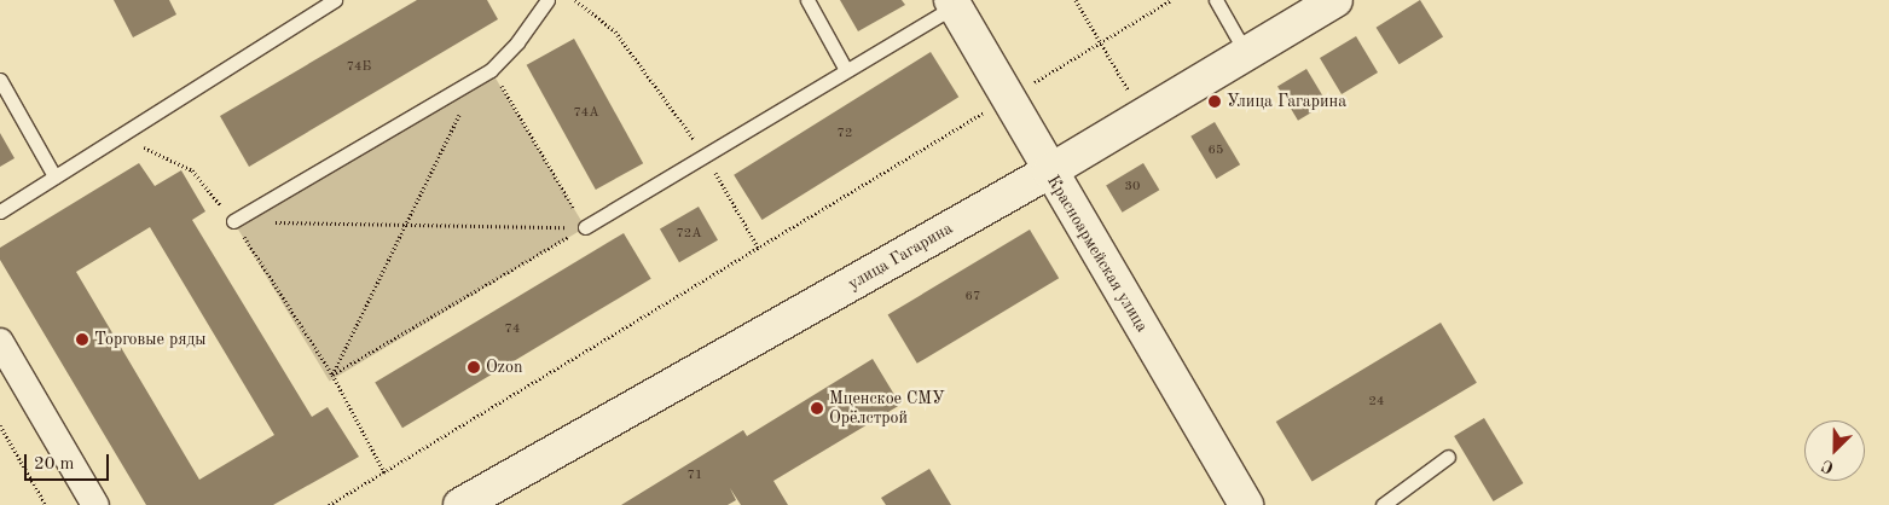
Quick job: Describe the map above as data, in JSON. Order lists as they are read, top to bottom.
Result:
{
  "streets": {
    "main road": ["Красноармейская улица", "улица Гагарина"]
  },
  "crossings": [
    ["Красноармейская улица", "улица Гагарина"]
  ],
  "places": [
    "Улица Гагарина",
    "Торговые ряды",
    "Ozon",
    "Мценское СМУ Орёлстрой"
  ],
  "house_numbers": [
    "74Б",
    "74А",
    "72",
    "65",
    "30",
    "72А",
    "67",
    "74",
    "24",
    "71"
  ],
  "scale_bar": "20 m",
  "north": "bottom left"
}
